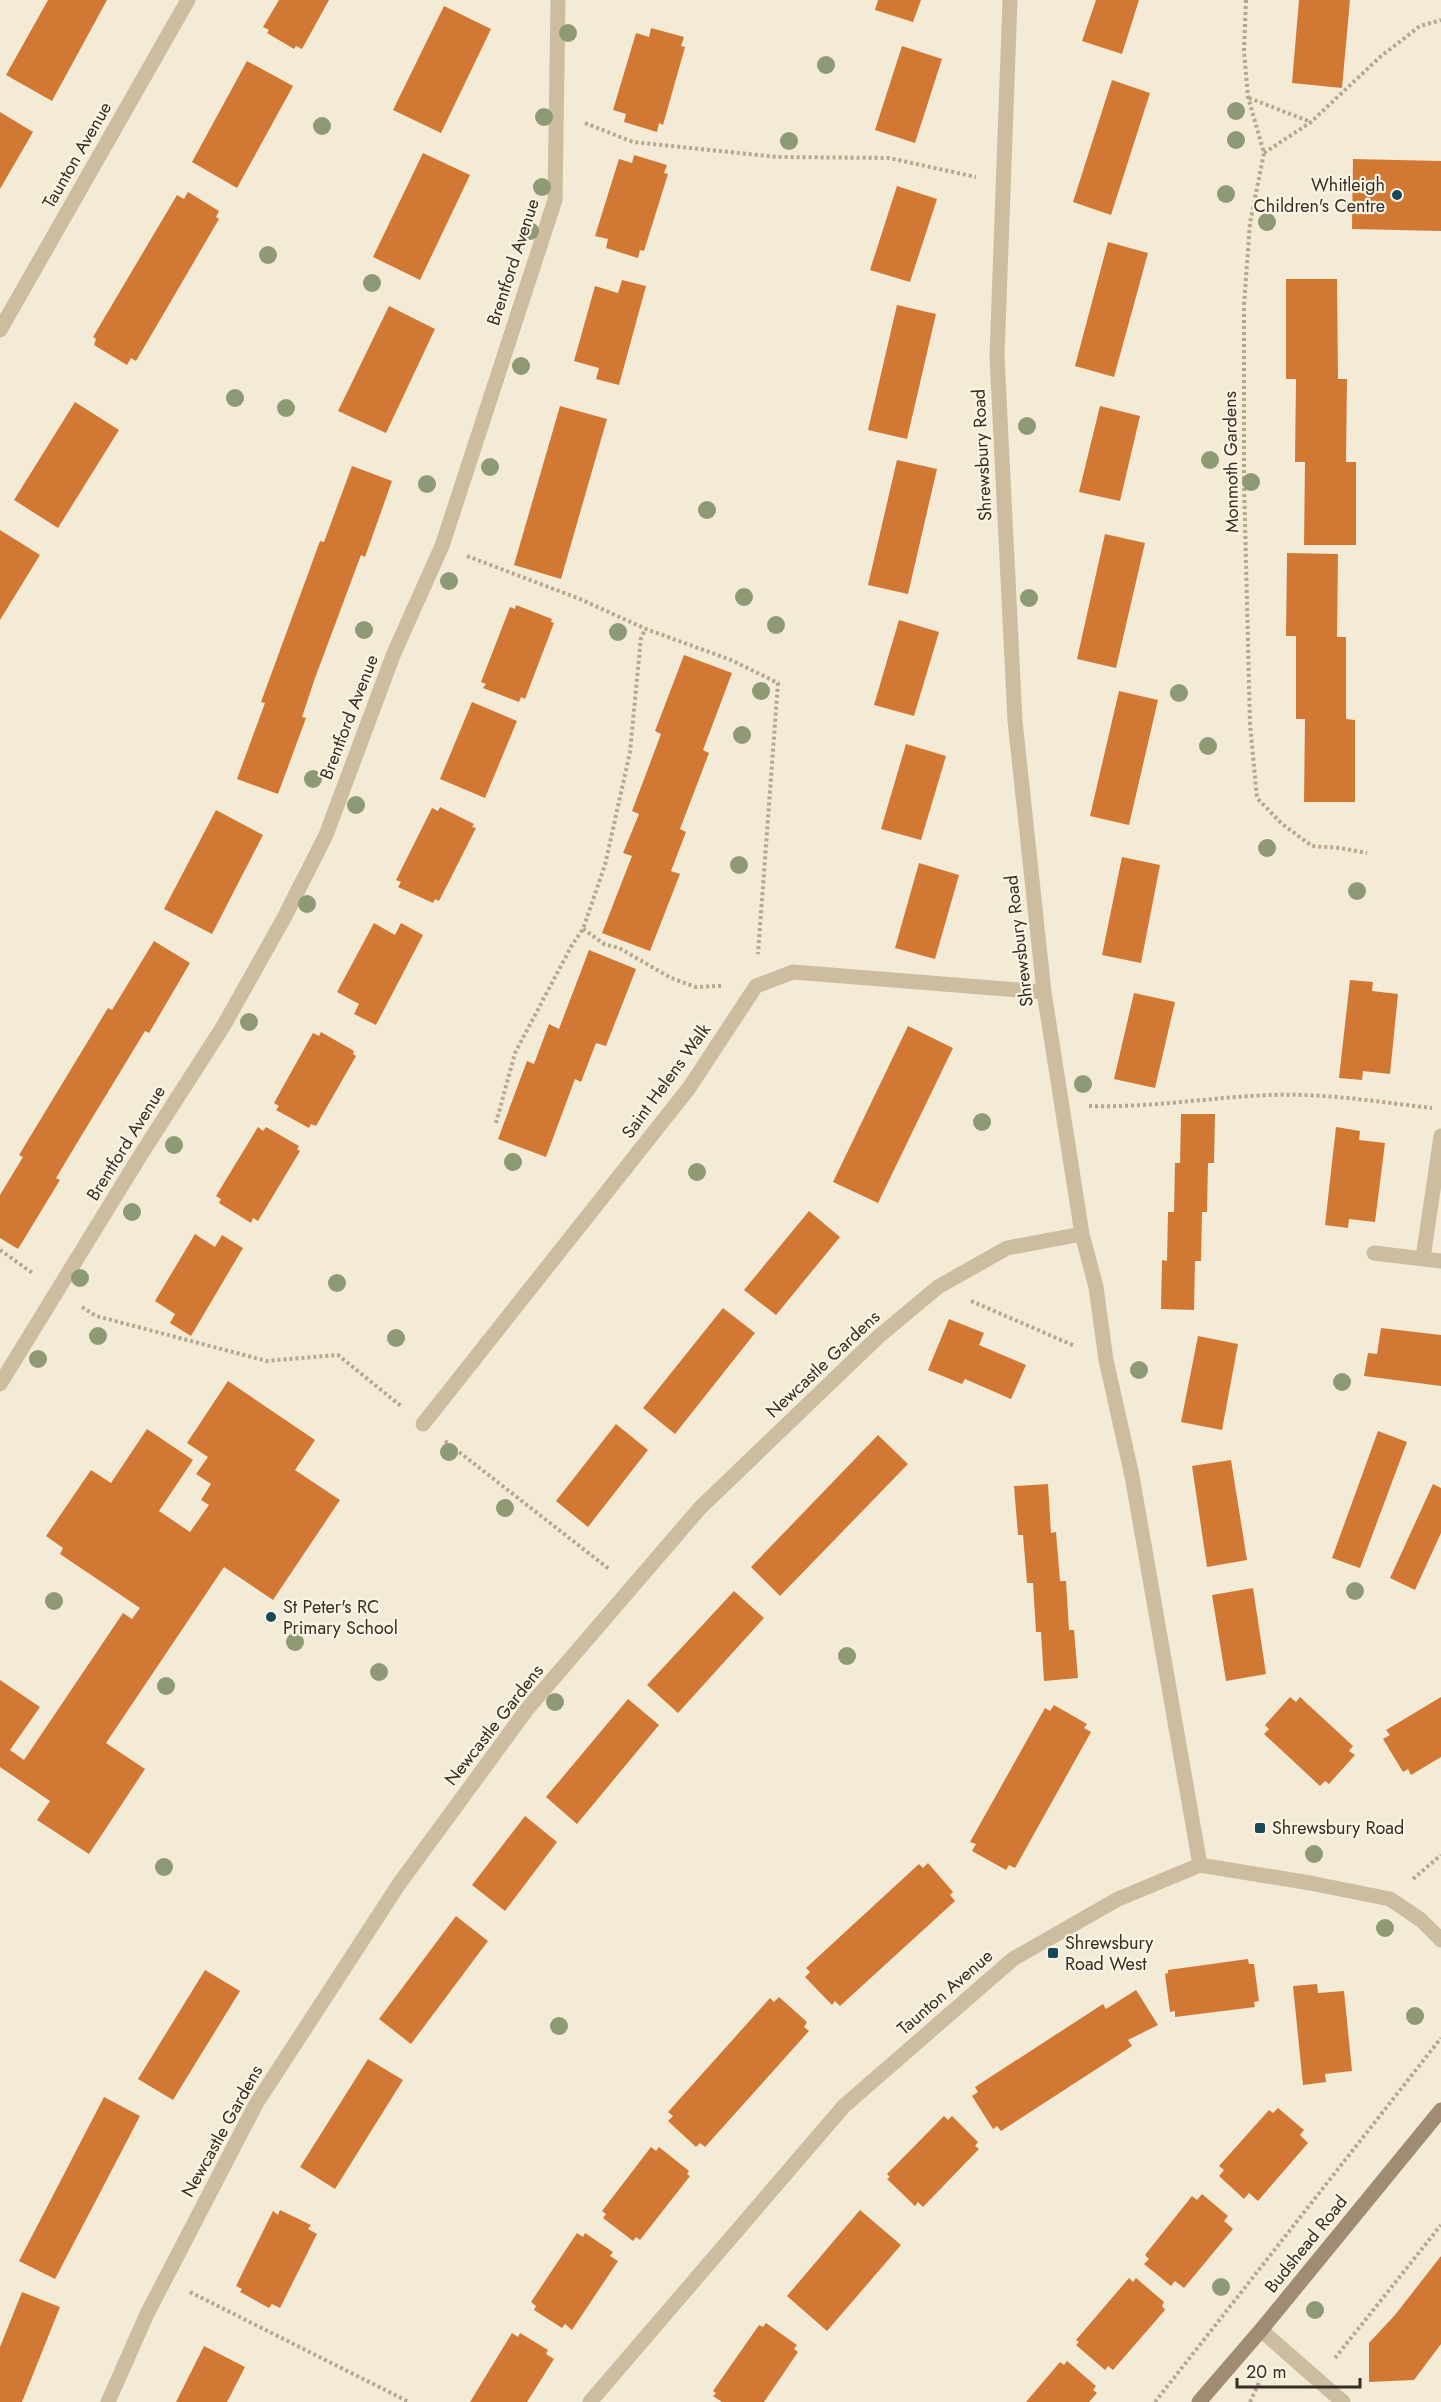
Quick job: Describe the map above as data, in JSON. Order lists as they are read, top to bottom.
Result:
{
  "streets": {
    "street": [
      "Taunton Avenue",
      "Brentford Avenue",
      "Shrewsbury Road",
      "Saint Helens Walk",
      "Newcastle Gardens",
      "Budshead Road"
    ],
    "path": ["Monmoth Gardens"]
  },
  "crossings": [
    ["Taunton Avenue", "Shrewsbury Road"],
    ["Shrewsbury Road", "Newcastle Gardens"]
  ],
  "places": {
    "other": ["Whitleigh Children's Centre", "St Peter's RC Primary School"],
    "transit": ["Shrewsbury Road", "Shrewsbury Road West"]
  },
  "scale_bar": "20 m"
}
